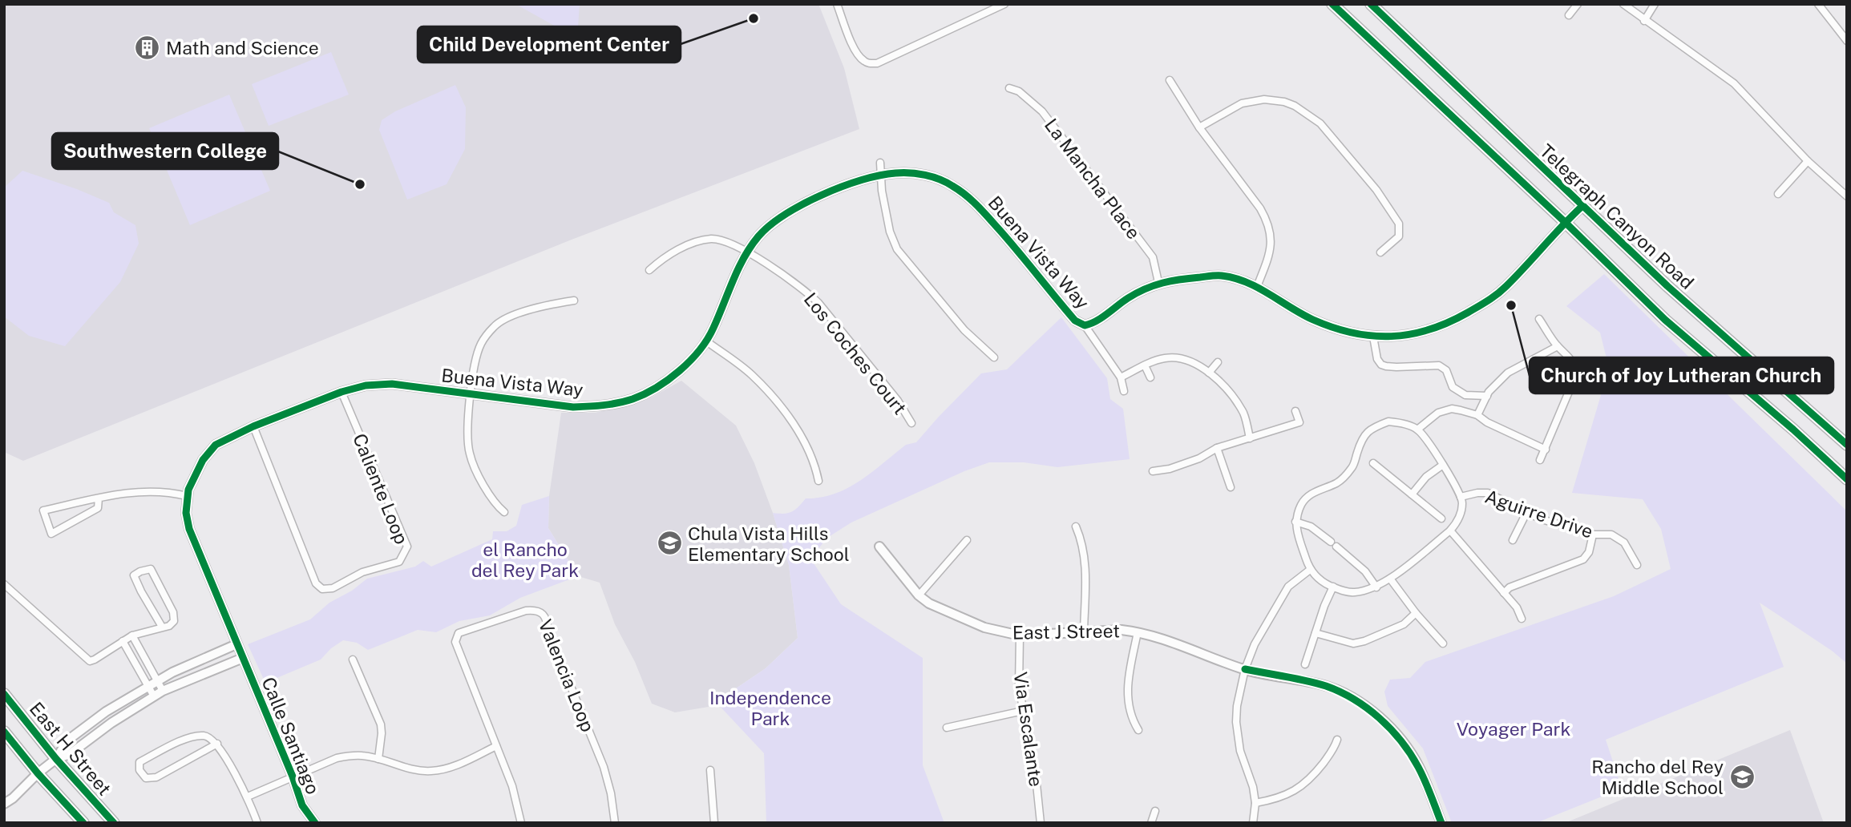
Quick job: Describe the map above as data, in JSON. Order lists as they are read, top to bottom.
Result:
{
  "streets": {
    "main road": ["Telegraph Canyon Road", "East H Street"],
    "street": [
      "La Mancha Place",
      "Buena Vista Way",
      "Los Coches Court",
      "Caliente Loop",
      "Aguirre Drive",
      "East J Street",
      "Valencia Loop",
      "Via Escalante",
      "Calle Santiago"
    ]
  },
  "crossings": [
    ["La Mancha Place", "Buena Vista Way"],
    ["Telegraph Canyon Road", "Buena Vista Way"],
    ["Buena Vista Way", "Los Coches Court"],
    ["Buena Vista Way", "Caliente Loop"],
    ["Buena Vista Way", "Calle Santiago"],
    ["East J Street", "Via Escalante"]
  ],
  "parks": ["el Rancho del Rey Park", "Independence Park", "Voyager Park"],
  "places": {
    "other": ["Child Development Center", "Southwestern College", "Church of Joy Lutheran Church"],
    "building": ["Math and Science"],
    "school or university": ["Chula Vista Hills Elementary School", "Rancho del Rey Middle School"]
  }
}
